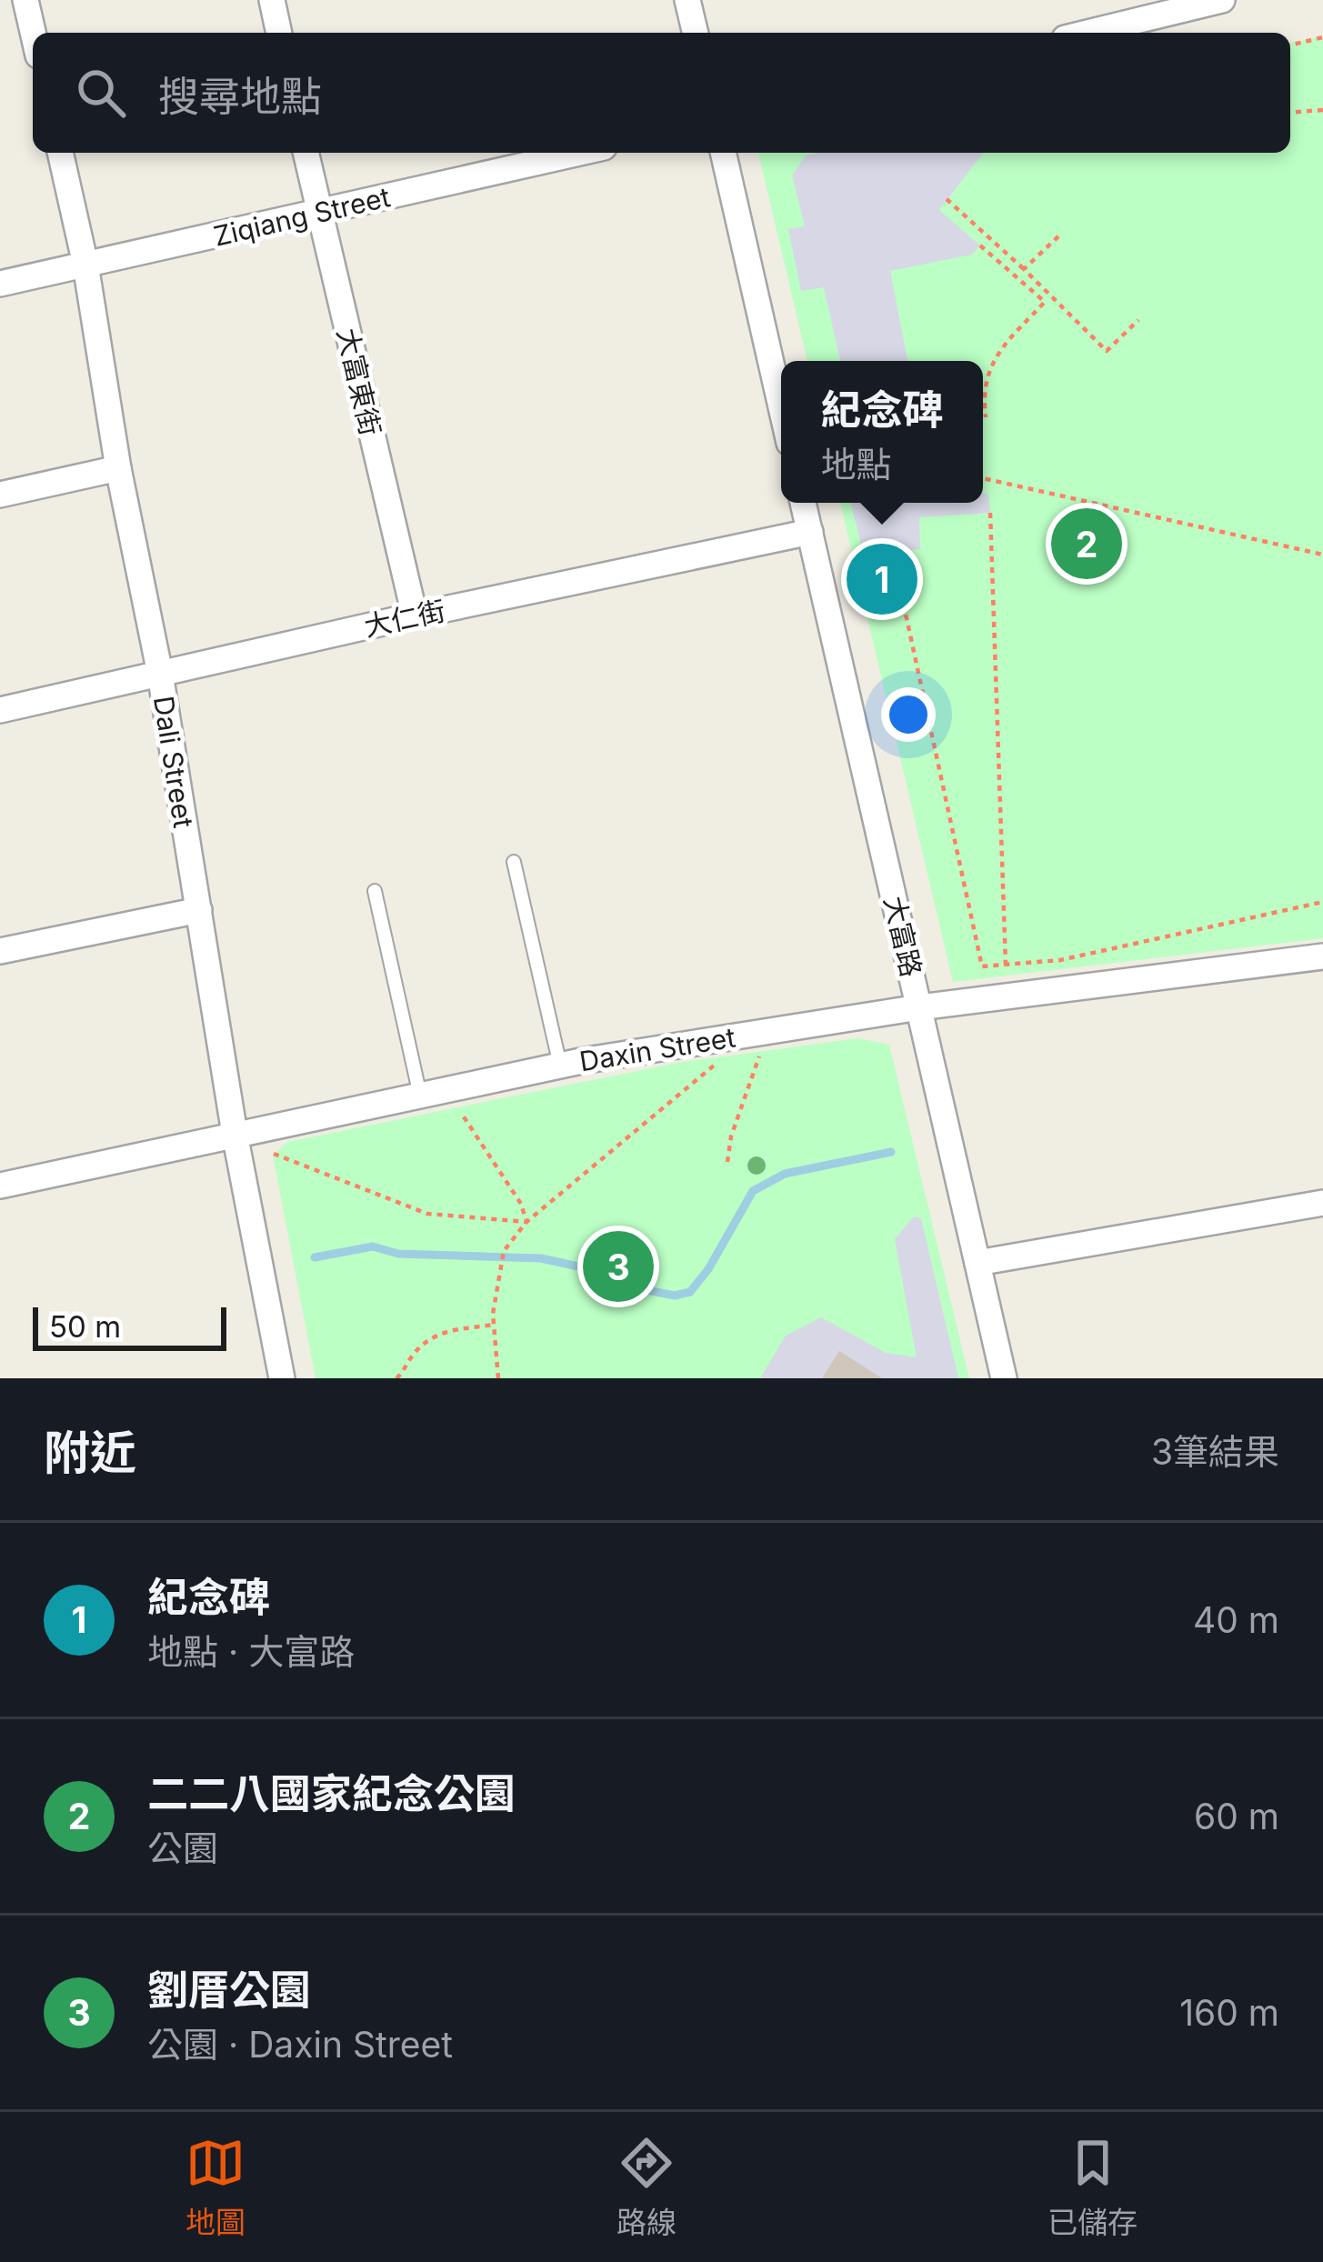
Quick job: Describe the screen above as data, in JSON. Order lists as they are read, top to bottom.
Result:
{
  "streets": {
    "street": [
      "Ziqiang Street",
      "大富東街",
      "大仁街",
      "Dali Street",
      "大富路",
      "Daxin Street"
    ]
  },
  "crossings": [
    ["Ziqiang Street", "大富東街"],
    ["Ziqiang Street", "Dali Street"],
    ["大富東街", "大仁街"],
    ["大仁街", "Dali Street"],
    ["大仁街", "大富路"],
    ["Dali Street", "Daxin Street"],
    ["大富路", "Daxin Street"]
  ],
  "scale_bar": "50 m",
  "page": {
    "search": "搜尋地點",
    "popup": ["紀念碑", "地點"],
    "pins": ["2", "1", "3"],
    "scale": "50 m",
    "heading": ["附近", "3筆結果"],
    "list": [
      {
        "mark": "1",
        "name": "紀念碑",
        "note": "地點 · 大富路",
        "value": "40 m"
      },
      {
        "mark": "2",
        "name": "二二八國家紀念公園",
        "note": "公園",
        "value": "60 m"
      },
      {
        "mark": "3",
        "name": "劉厝公園",
        "note": "公園 · Daxin Street",
        "value": "160 m"
      }
    ],
    "nav": ["地圖", "路線", "已儲存"]
  }
}
